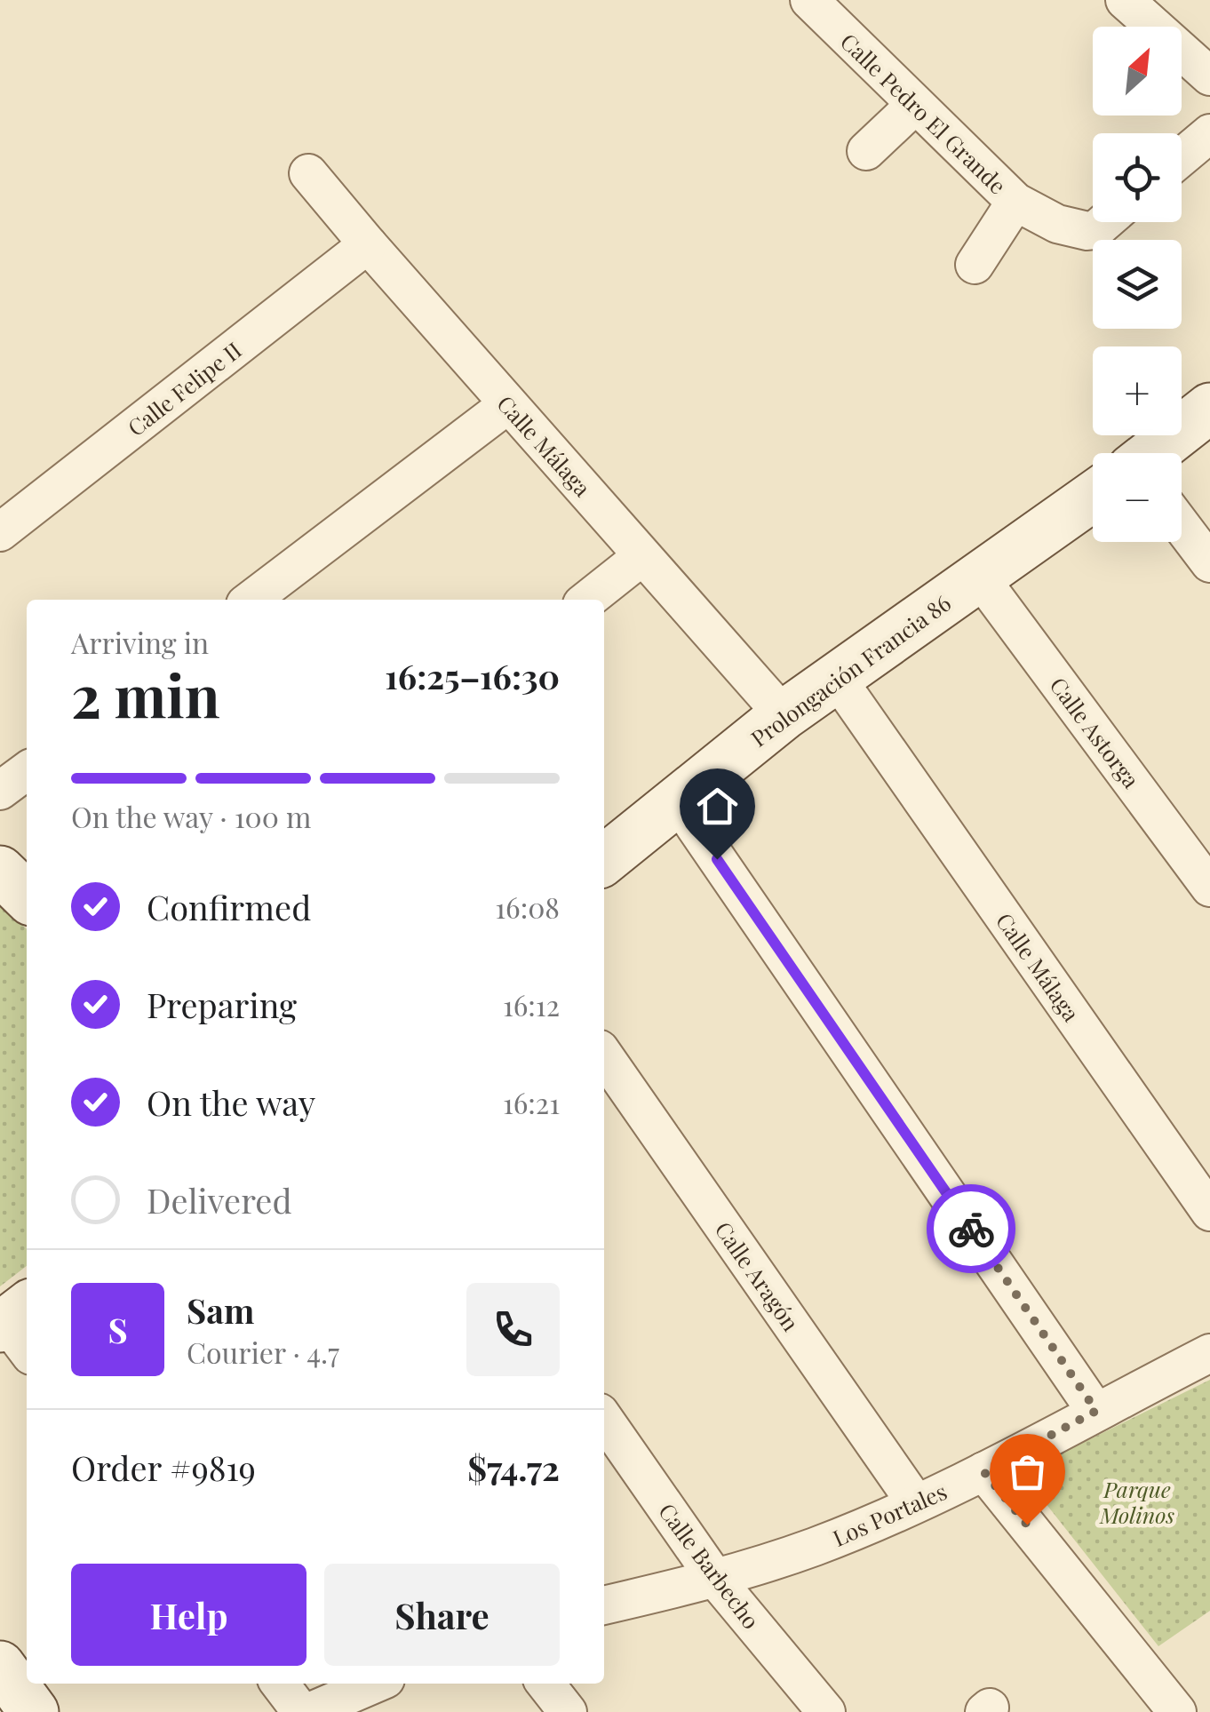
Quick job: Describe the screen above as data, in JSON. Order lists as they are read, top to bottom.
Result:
{
  "streets": {
    "street": [
      "Calle Pedro El Grande",
      "Calle Felipe II",
      "Calle Málaga",
      "Prolongación Francia 86",
      "Calle Astorga",
      "Calle Aragón",
      "Los Portales",
      "Calle Barbecho"
    ]
  },
  "crossings": [
    ["Calle Felipe II", "Calle Málaga"],
    ["Calle Málaga", "Prolongación Francia 86"],
    ["Prolongación Francia 86", "Calle Astorga"],
    ["Calle Aragón", "Los Portales"],
    ["Los Portales", "Calle Barbecho"]
  ],
  "parks": ["Parque Molinos"],
  "north": "top right",
  "page": {
    "map_buttons": ["+", "−"],
    "heading": ["2 min", "Arriving in", "16:25–16:30"],
    "panel": [
      "Sam",
      "Courier · 4.7",
      "Order #9819",
      "$74.72"
    ],
    "bar": "On the way · 100 m",
    "list": [
      ["Confirmed", "16:08"],
      ["Preparing", "16:12"],
      ["On the way", "16:21"],
      "Delivered"
    ],
    "round": "S",
    "buttons": ["Help", "Share"]
  }
}
